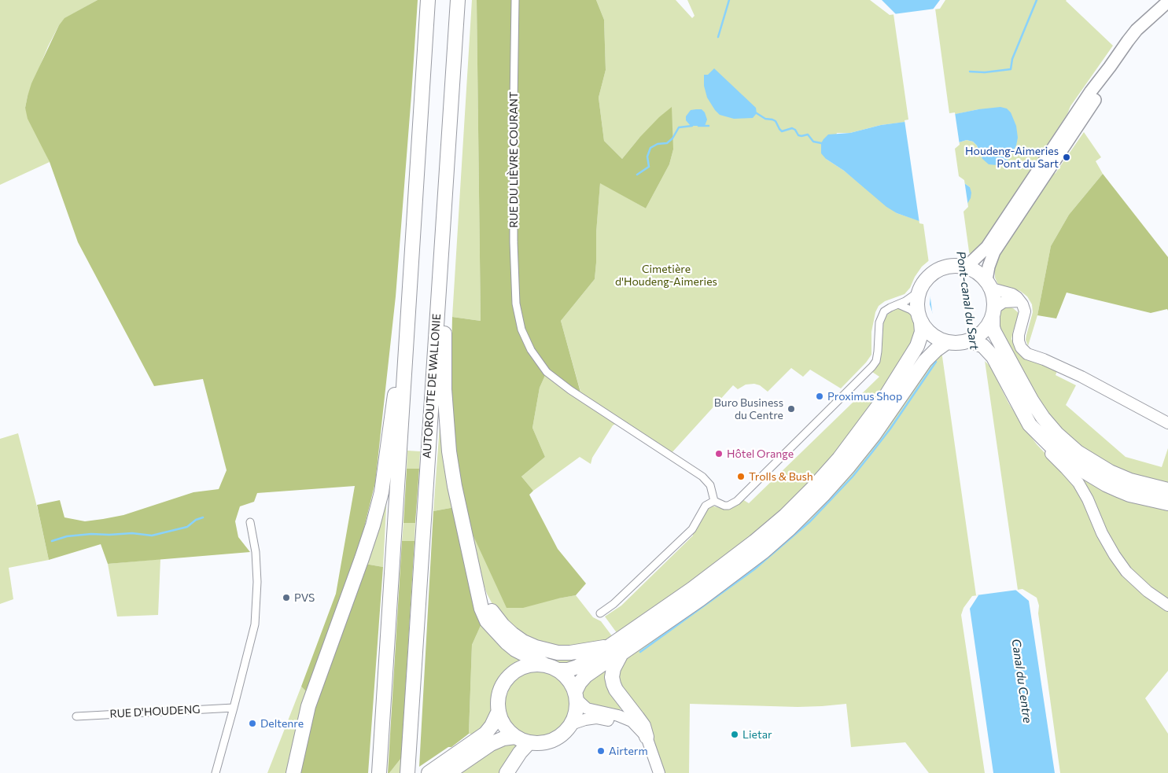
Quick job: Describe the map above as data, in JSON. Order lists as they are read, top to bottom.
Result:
{
  "streets": {
    "highway": ["AUTOROUTE DE WALLONIE"],
    "street": ["RUE DU LIÈVRE COURANT", "RUE D'HOUDENG"]
  },
  "water": ["Pont-canal du Sart", "Canal du Centre"],
  "parks": ["Cimetière d'Houdeng-Aimeries"],
  "places": [
    "Houdeng-Aimeries Pont du Sart",
    "Proximus Shop",
    "Buro Business du Centre",
    "Hôtel Orange",
    "Trolls & Bush",
    "PVS",
    "Deltenre",
    "Lietar",
    "Airterm"
  ]
}
